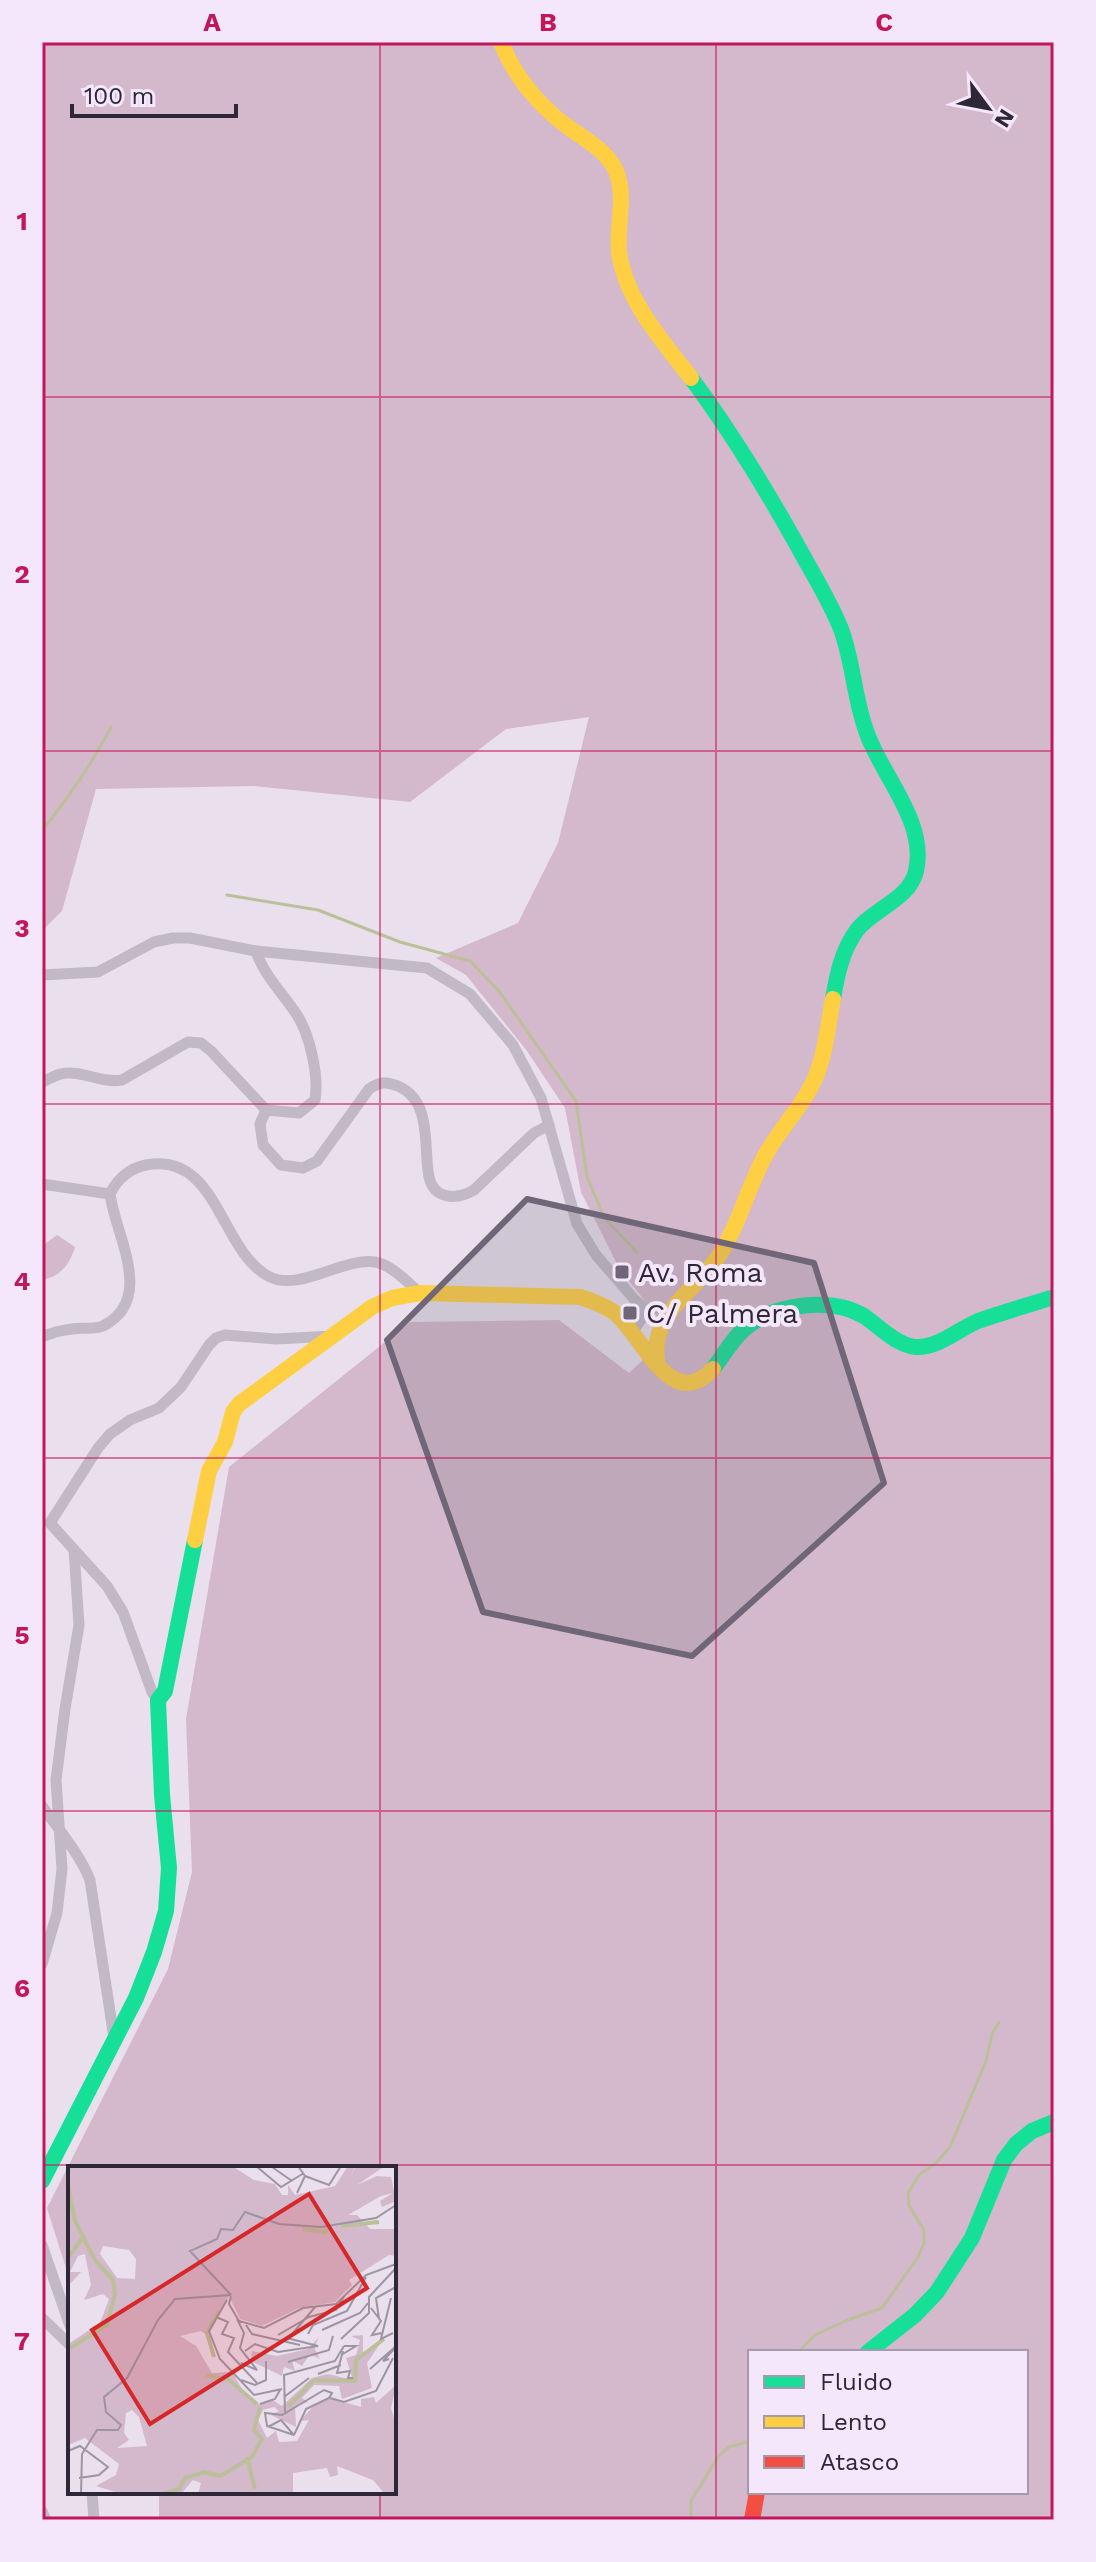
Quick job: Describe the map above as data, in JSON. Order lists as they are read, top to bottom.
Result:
{
  "places": {
    "transit": ["Av. Roma", "C/ Palmera"]
  },
  "legend": ["Fluido", "Lento", "Atasco"],
  "scale_bar": "100 m",
  "north": "bottom right",
  "grid": {
    "columns": ["A", "B", "C"],
    "rows": [
      "1",
      "2",
      "3",
      "4",
      "5",
      "6",
      "7"
    ]
  }
}
